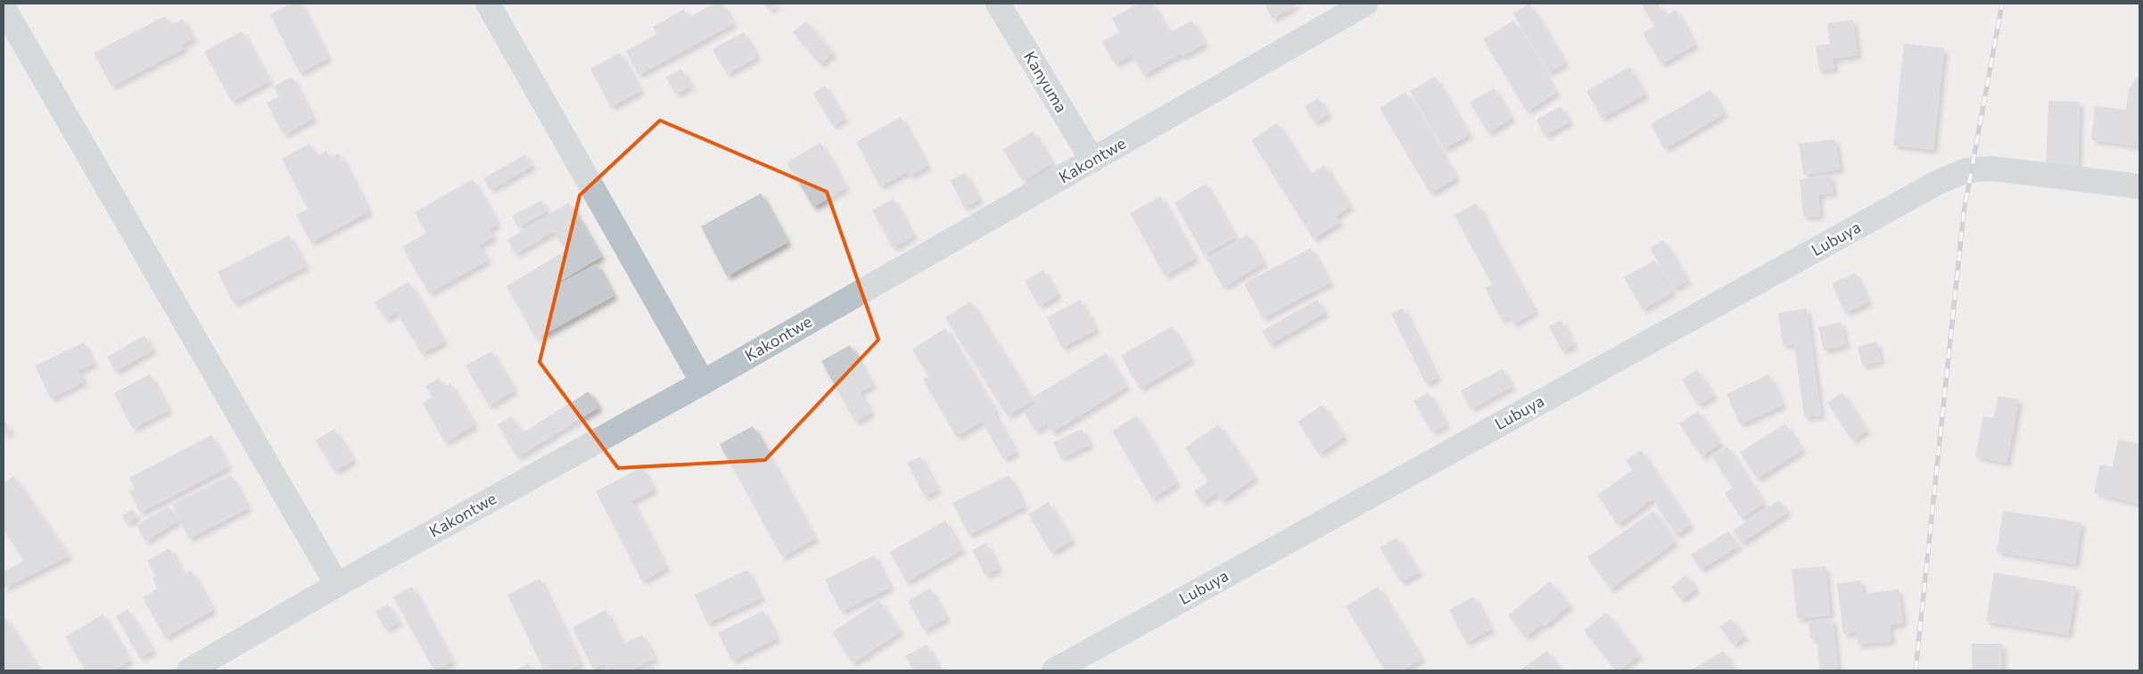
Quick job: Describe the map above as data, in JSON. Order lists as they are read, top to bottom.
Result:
{
  "streets": {
    "street": ["Kanyuma", "Kakontwe", "Lubuya"]
  },
  "crossings": [
    ["Kanyuma", "Kakontwe"]
  ]
}
